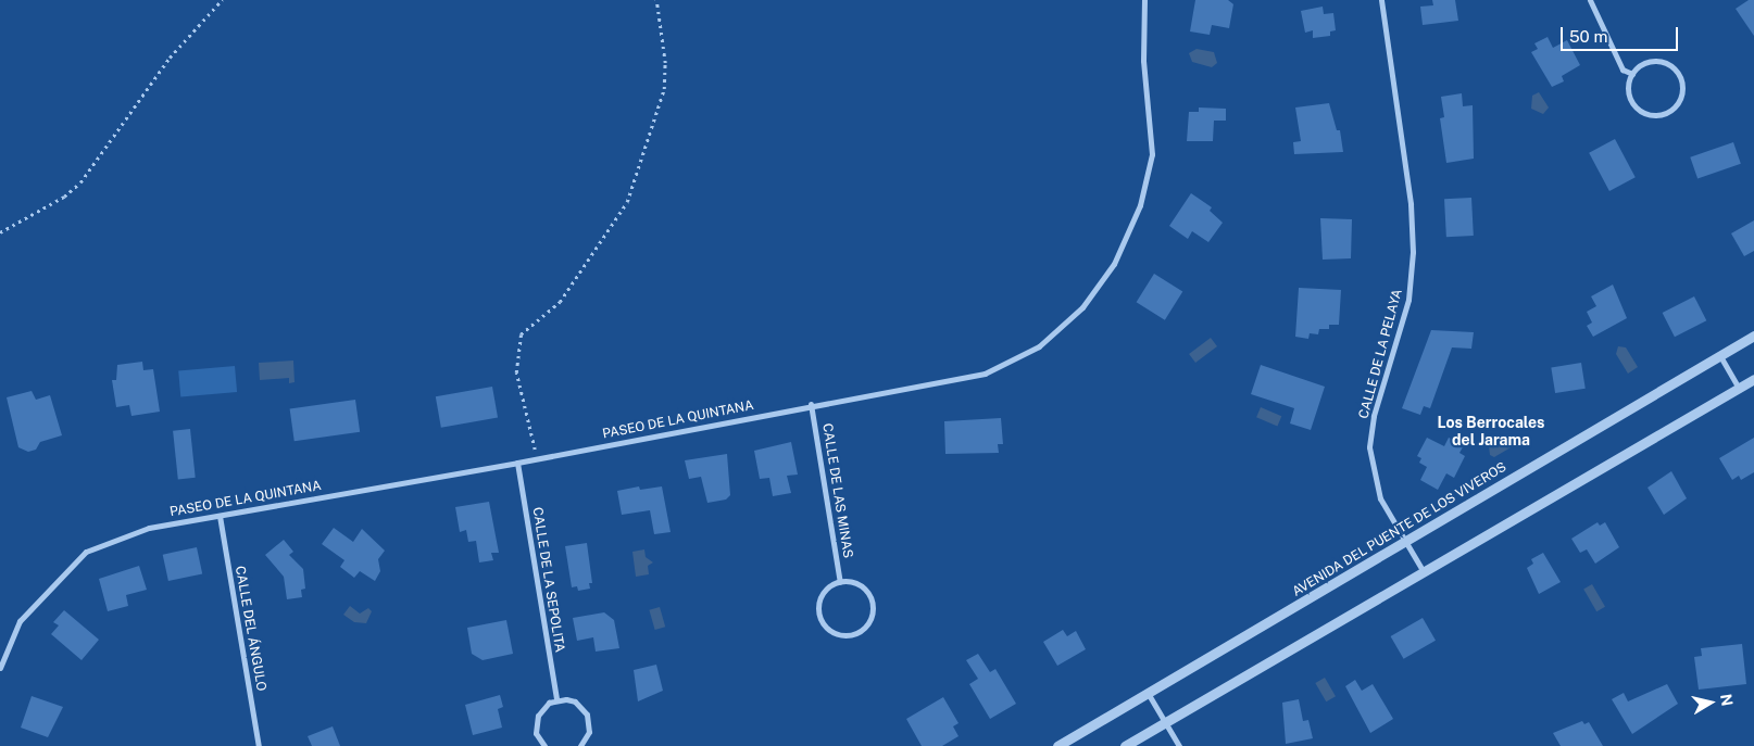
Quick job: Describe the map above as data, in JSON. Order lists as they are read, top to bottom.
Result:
{
  "streets": {
    "street": [
      "CALLE DE LA PELAYA",
      "PASEO DE LA QUINTANA",
      "CALLE DE LAS MINAS",
      "AVENIDA DEL PUENTE DE LOS VIVEROS",
      "CALLE DE LA SEPOLITA",
      "CALLE DEL ÁNGULO"
    ]
  },
  "crossings": [
    ["CALLE DE LA PELAYA", "AVENIDA DEL PUENTE DE LOS VIVEROS"],
    ["PASEO DE LA QUINTANA", "CALLE DE LAS MINAS"],
    ["PASEO DE LA QUINTANA", "CALLE DE LA SEPOLITA"],
    ["PASEO DE LA QUINTANA", "CALLE DEL ÁNGULO"]
  ],
  "districts": ["Los Berrocales del Jarama"],
  "scale_bar": "50 m",
  "north": "right"
}
